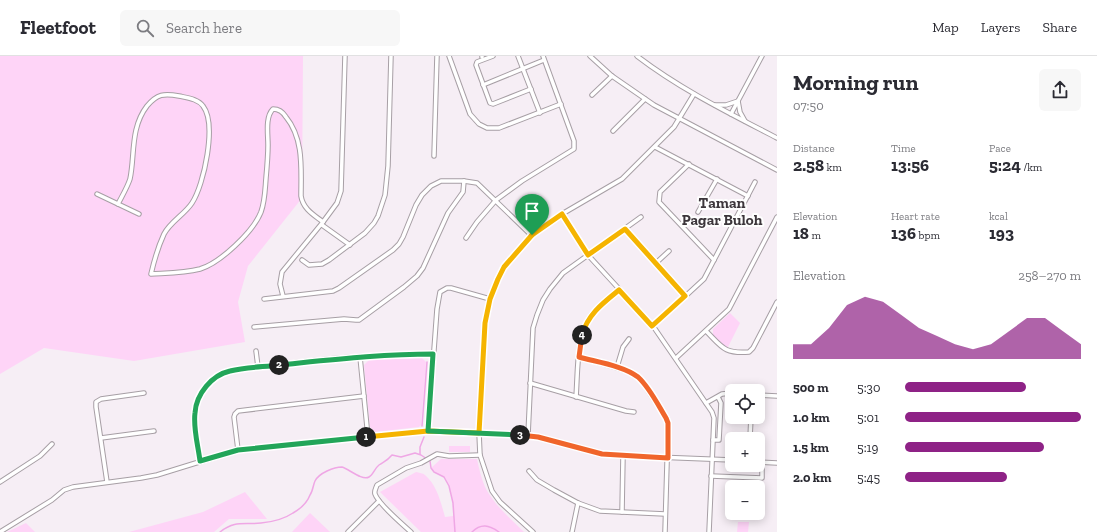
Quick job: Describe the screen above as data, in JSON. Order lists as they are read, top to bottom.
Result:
{
  "districts": ["Taman Pagar Buloh"],
  "page": {
    "header": "Fleetfoot",
    "search": "Search here",
    "nav": ["Map", "Layers", "Share"],
    "heading": ["Morning run", "07:50"],
    "stats": [
      ["Distance", "2.58 km"],
      ["Time", "13:56"],
      ["Pace", "5:24 /km"],
      ["Elevation", "18 m"],
      ["Heart rate", "136 bpm"],
      ["kcal", "193"]
    ],
    "chart": ["Elevation", "258–270 m"],
    "pins": [
      "4",
      "2",
      "3",
      "1"
    ],
    "list": [
      {
        "name": "500 m",
        "note": "5:30"
      },
      {
        "name": "1.0 km",
        "note": "5:01"
      },
      {
        "name": "1.5 km",
        "note": "5:19"
      },
      {
        "name": "2.0 km",
        "note": "5:45"
      }
    ],
    "map_buttons": ["+", "−"]
  }
}
